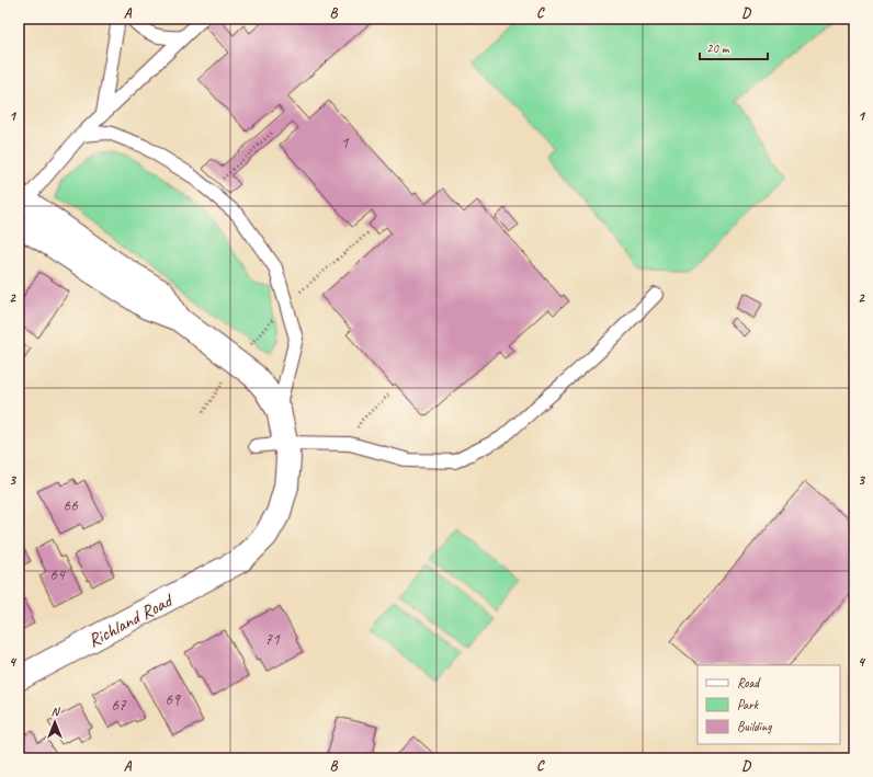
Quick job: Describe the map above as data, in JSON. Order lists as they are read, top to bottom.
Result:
{
  "streets": {
    "street": ["Richland Road"]
  },
  "house_numbers": [
    "1",
    "66",
    "64",
    "71",
    "69",
    "67"
  ],
  "legend": ["Road", "Park", "Building"],
  "scale_bar": "20 m",
  "north": "top",
  "grid": {
    "columns": [
      "A",
      "B",
      "C",
      "D"
    ],
    "rows": [
      "1",
      "2",
      "3",
      "4"
    ]
  }
}
